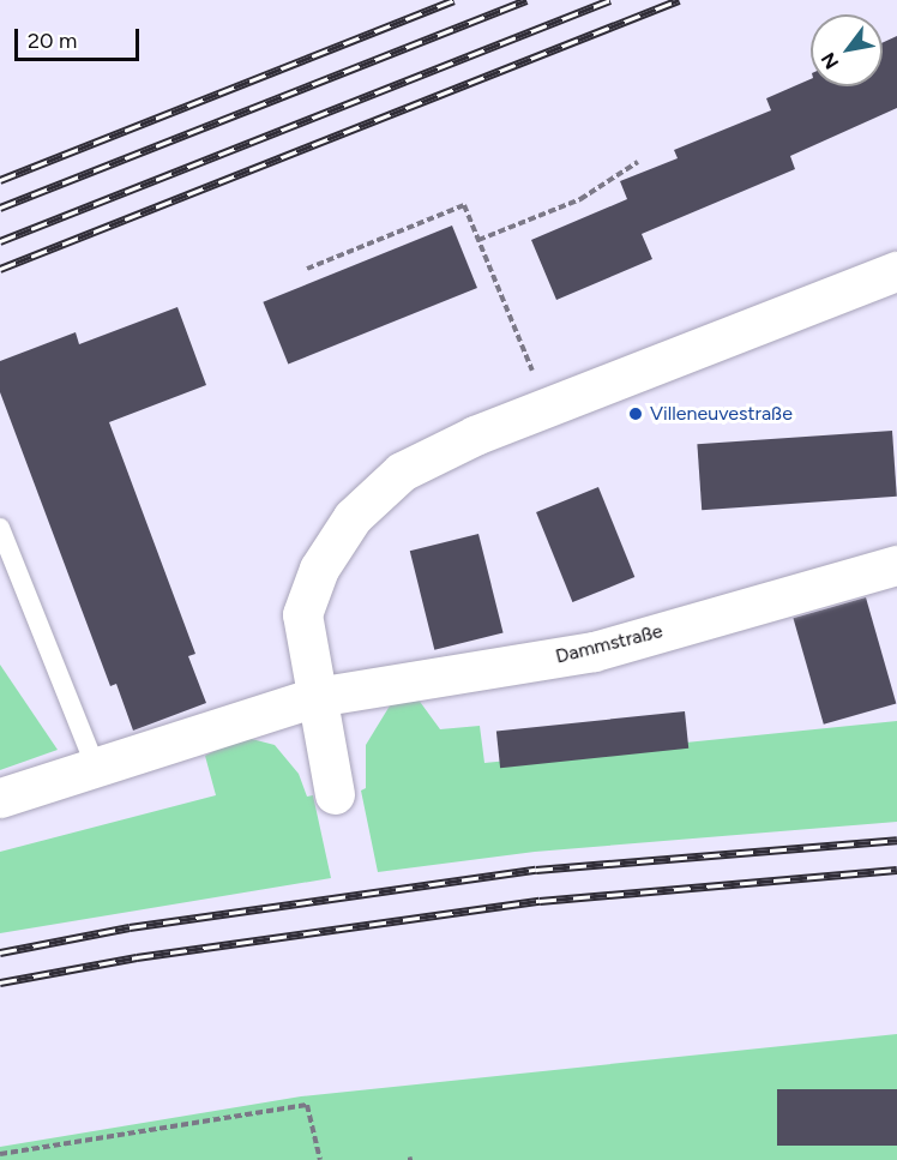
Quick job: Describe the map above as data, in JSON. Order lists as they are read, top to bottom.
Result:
{
  "streets": {
    "street": ["Dammstraße"]
  },
  "places": ["Villeneuvestraße"],
  "scale_bar": "20 m",
  "north": "bottom left"
}
